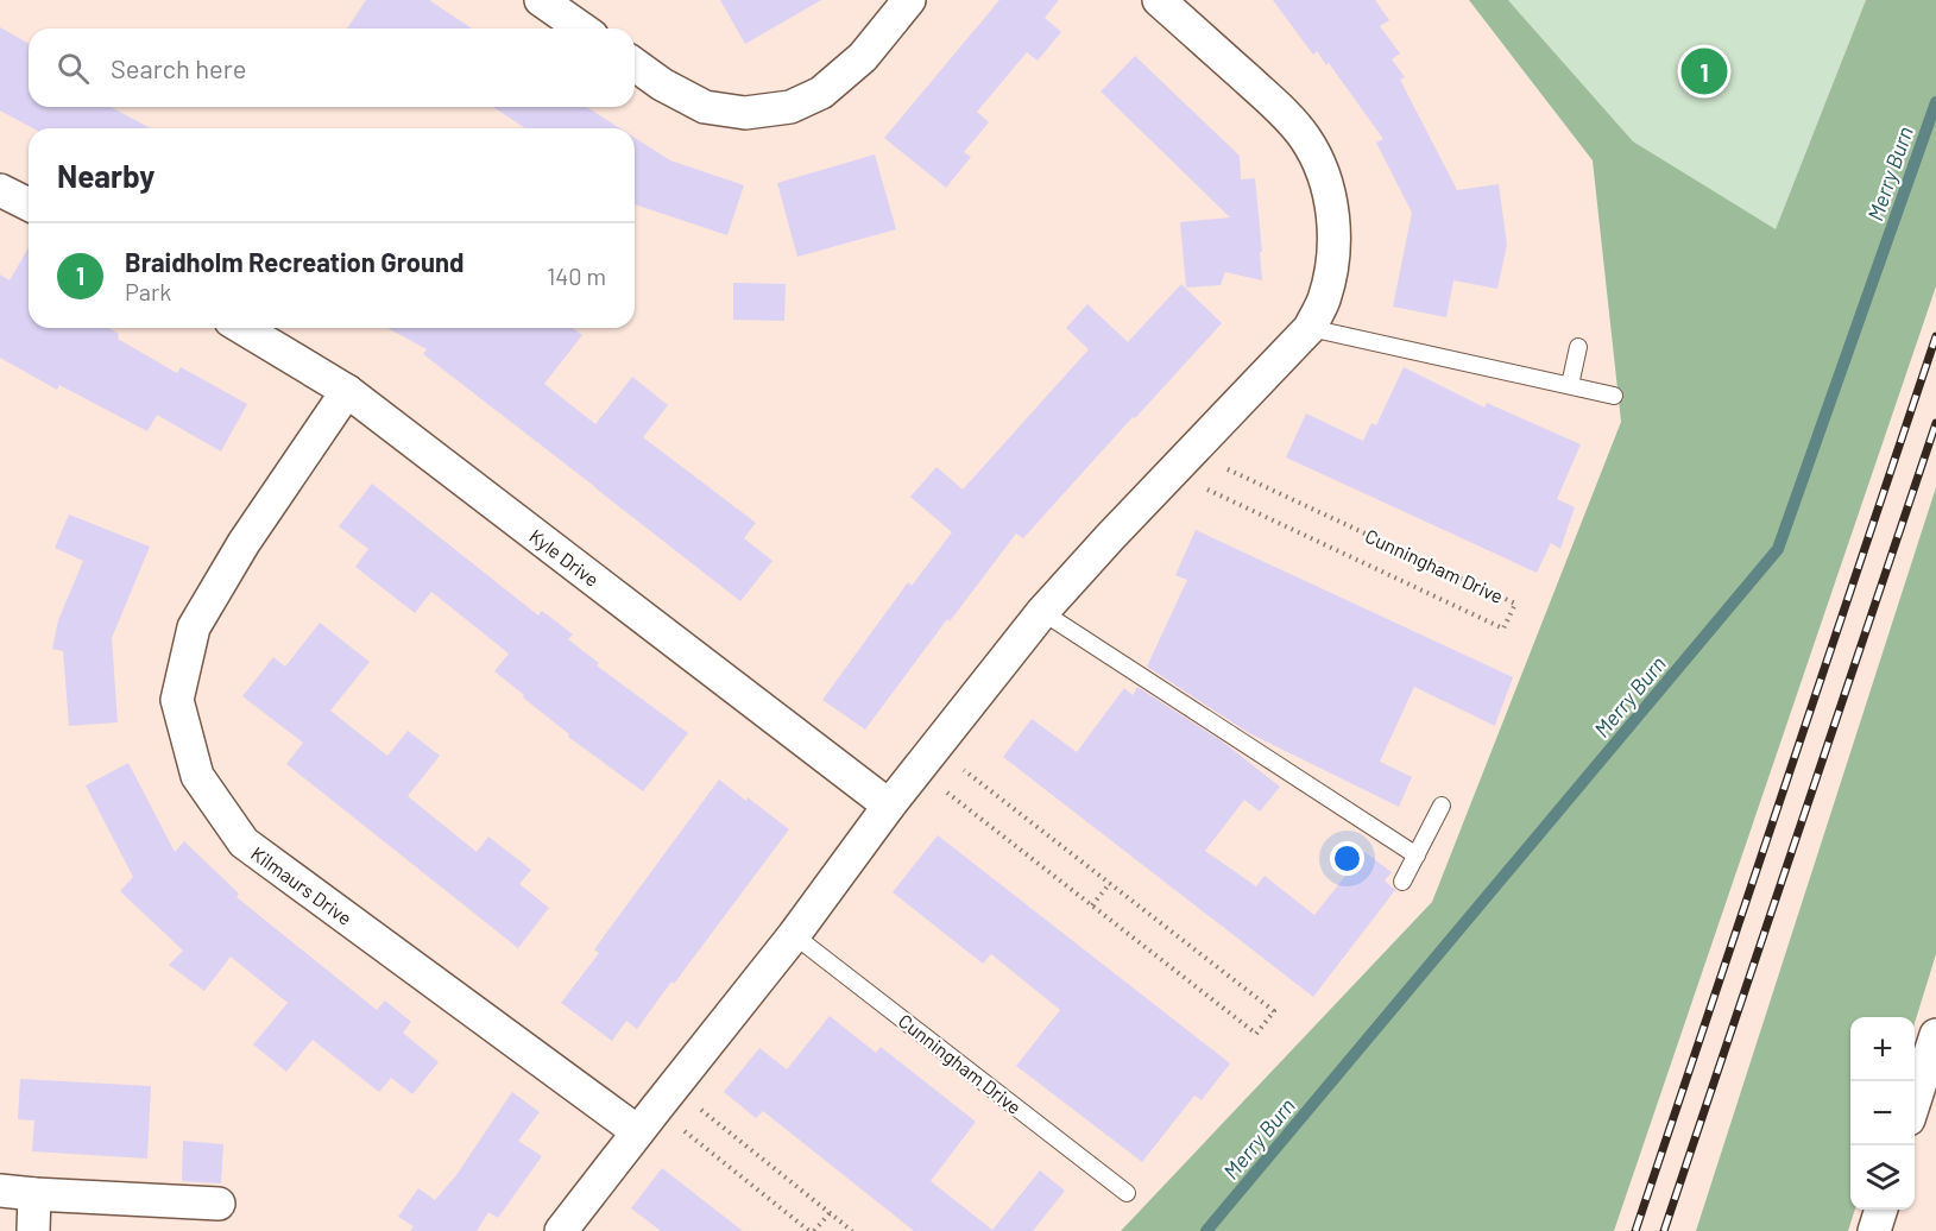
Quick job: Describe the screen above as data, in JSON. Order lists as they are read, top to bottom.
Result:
{
  "streets": {
    "street": ["Kyle Drive", "Kilmaurs Drive"],
    "lane": ["Cunningham Drive"]
  },
  "crossings": [
    ["Kyle Drive", "Kilmaurs Drive"]
  ],
  "water": ["Merry Burn"],
  "page": {
    "search": "Search here",
    "pins": "1",
    "heading": "Nearby",
    "list": [
      {
        "mark": "1",
        "name": "Braidholm Recreation Ground",
        "note": "Park",
        "value": "140 m"
      }
    ],
    "map_buttons": ["+", "−"]
  }
}
